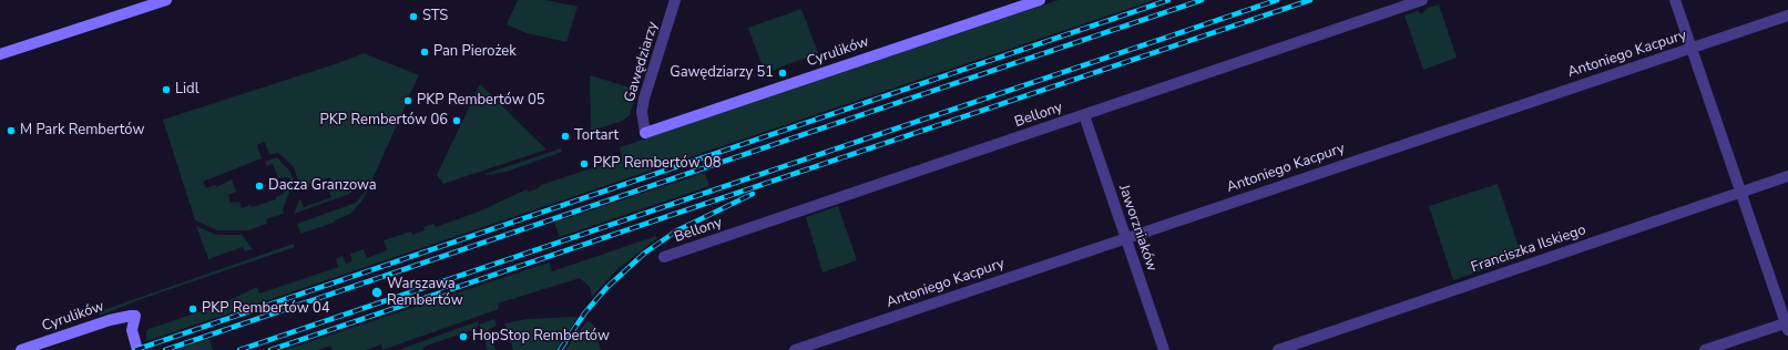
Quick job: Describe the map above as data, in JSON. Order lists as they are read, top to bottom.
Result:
{
  "streets": {
    "main road": ["Cyrulików"],
    "street": [
      "Antoniego Kacpury",
      "Gawędziarzy",
      "Bellony",
      "Jaworzniaków",
      "Franciszka Ilskiego"
    ]
  },
  "crossings": [
    ["Cyrulików", "Gawędziarzy"],
    ["Antoniego Kacpury", "Jaworzniaków"],
    ["Bellony", "Jaworzniaków"]
  ],
  "places": [
    "STS",
    "Pan Pierożek",
    "Gawędziarzy 51",
    "Lidl",
    "PKP Rembertów 05",
    "PKP Rembertów 06",
    "M Park Rembertów",
    "Tortart",
    "PKP Rembertów 08",
    "Dacza Granzowa",
    "Warszawa Rembertów",
    "PKP Rembertów 04",
    "HopStop Rembertów"
  ]
}
